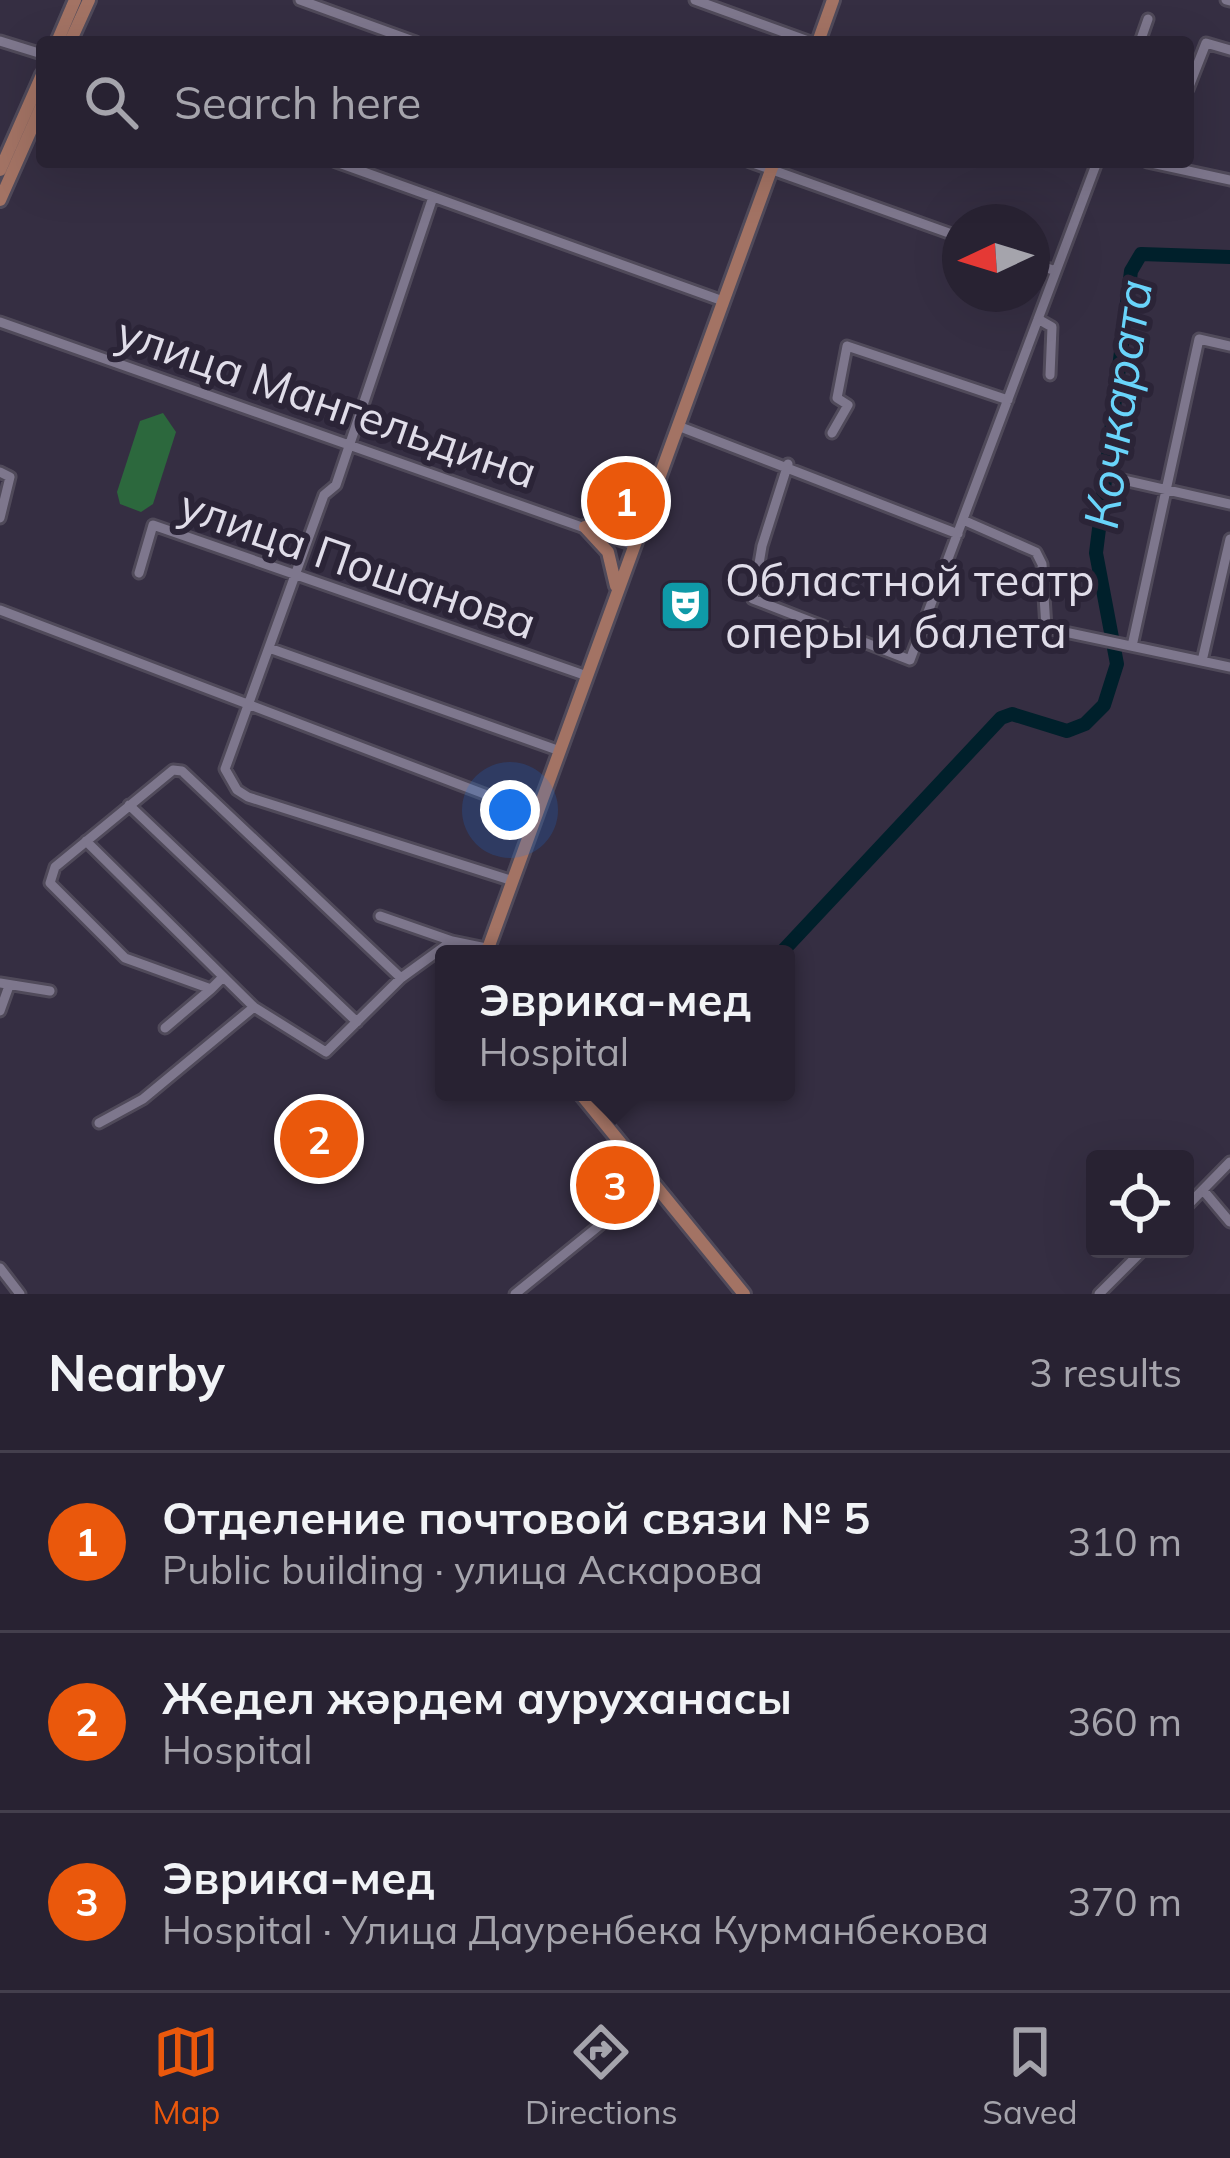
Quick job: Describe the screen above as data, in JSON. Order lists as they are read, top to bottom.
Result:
{
  "streets": {
    "street": ["улица Мангельдина", "улица Пошанова"]
  },
  "water": ["Кочкарата"],
  "places": {
    "theatre": ["Областной театр оперы и балета"]
  },
  "north": "left",
  "page": {
    "search": "Search here",
    "pins": ["1", "2", "3"],
    "popup": ["Эврика-мед", "Hospital"],
    "heading": ["Nearby", "3 results"],
    "list": [
      {
        "mark": "1",
        "name": "Отделение почтовой связи № 5",
        "note": "Public building · улица Аскарова",
        "value": "310 m"
      },
      {
        "mark": "2",
        "name": "Жедел жәрдем ауруханасы",
        "note": "Hospital",
        "value": "360 m"
      },
      {
        "mark": "3",
        "name": "Эврика-мед",
        "note": "Hospital · Улица Дауренбека Курманбекова",
        "value": "370 m"
      }
    ],
    "nav": ["Map", "Directions", "Saved"]
  }
}
